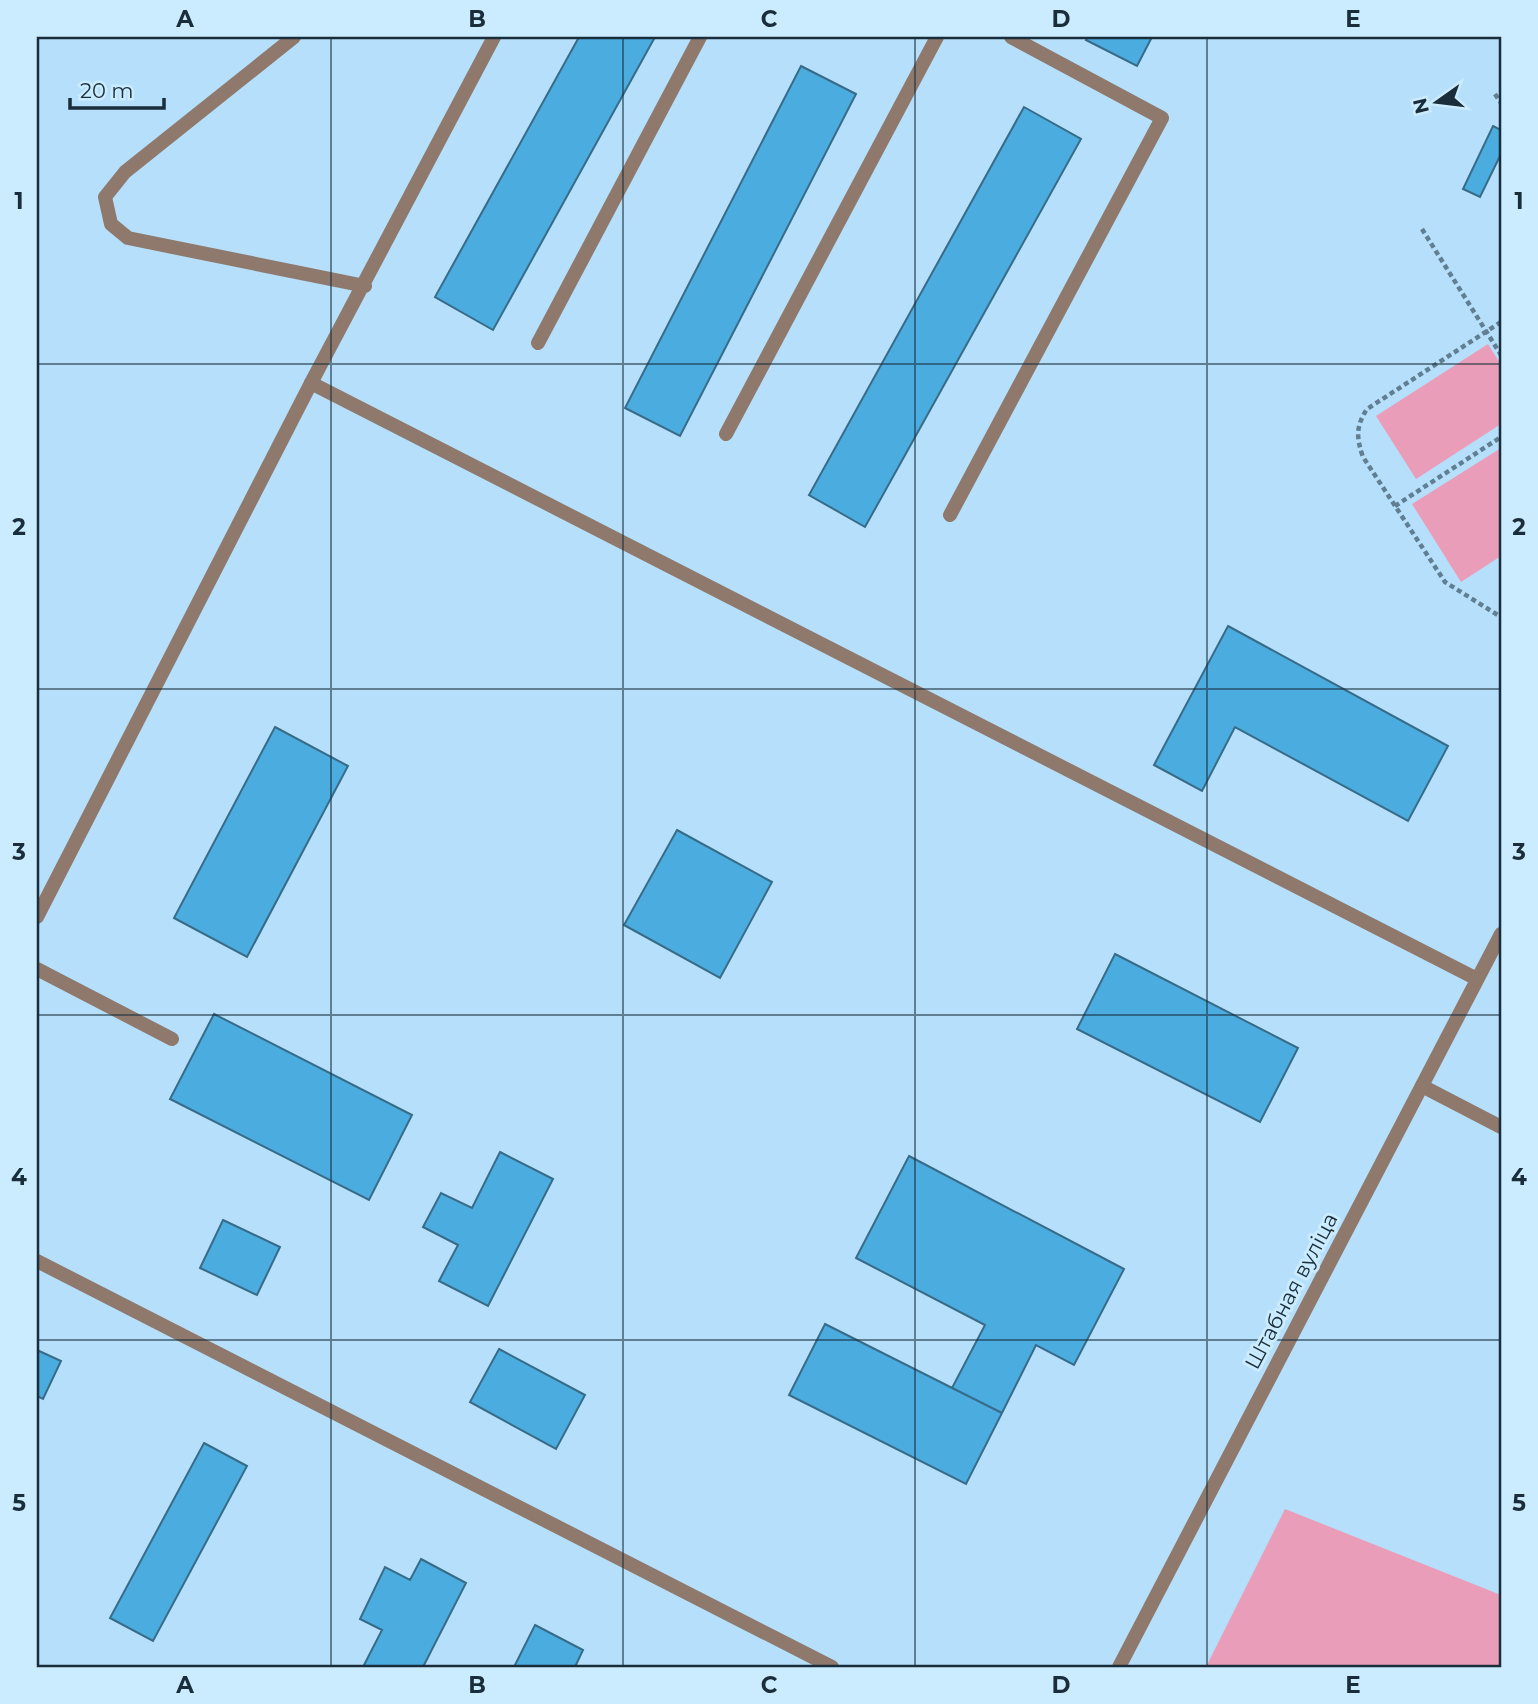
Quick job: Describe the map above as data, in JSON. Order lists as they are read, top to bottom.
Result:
{
  "streets": {
    "street": ["Штабная вуліца"]
  },
  "scale_bar": "20 m",
  "north": "left",
  "grid": {
    "columns": [
      "A",
      "B",
      "C",
      "D",
      "E"
    ],
    "rows": [
      "1",
      "2",
      "3",
      "4",
      "5"
    ]
  }
}
